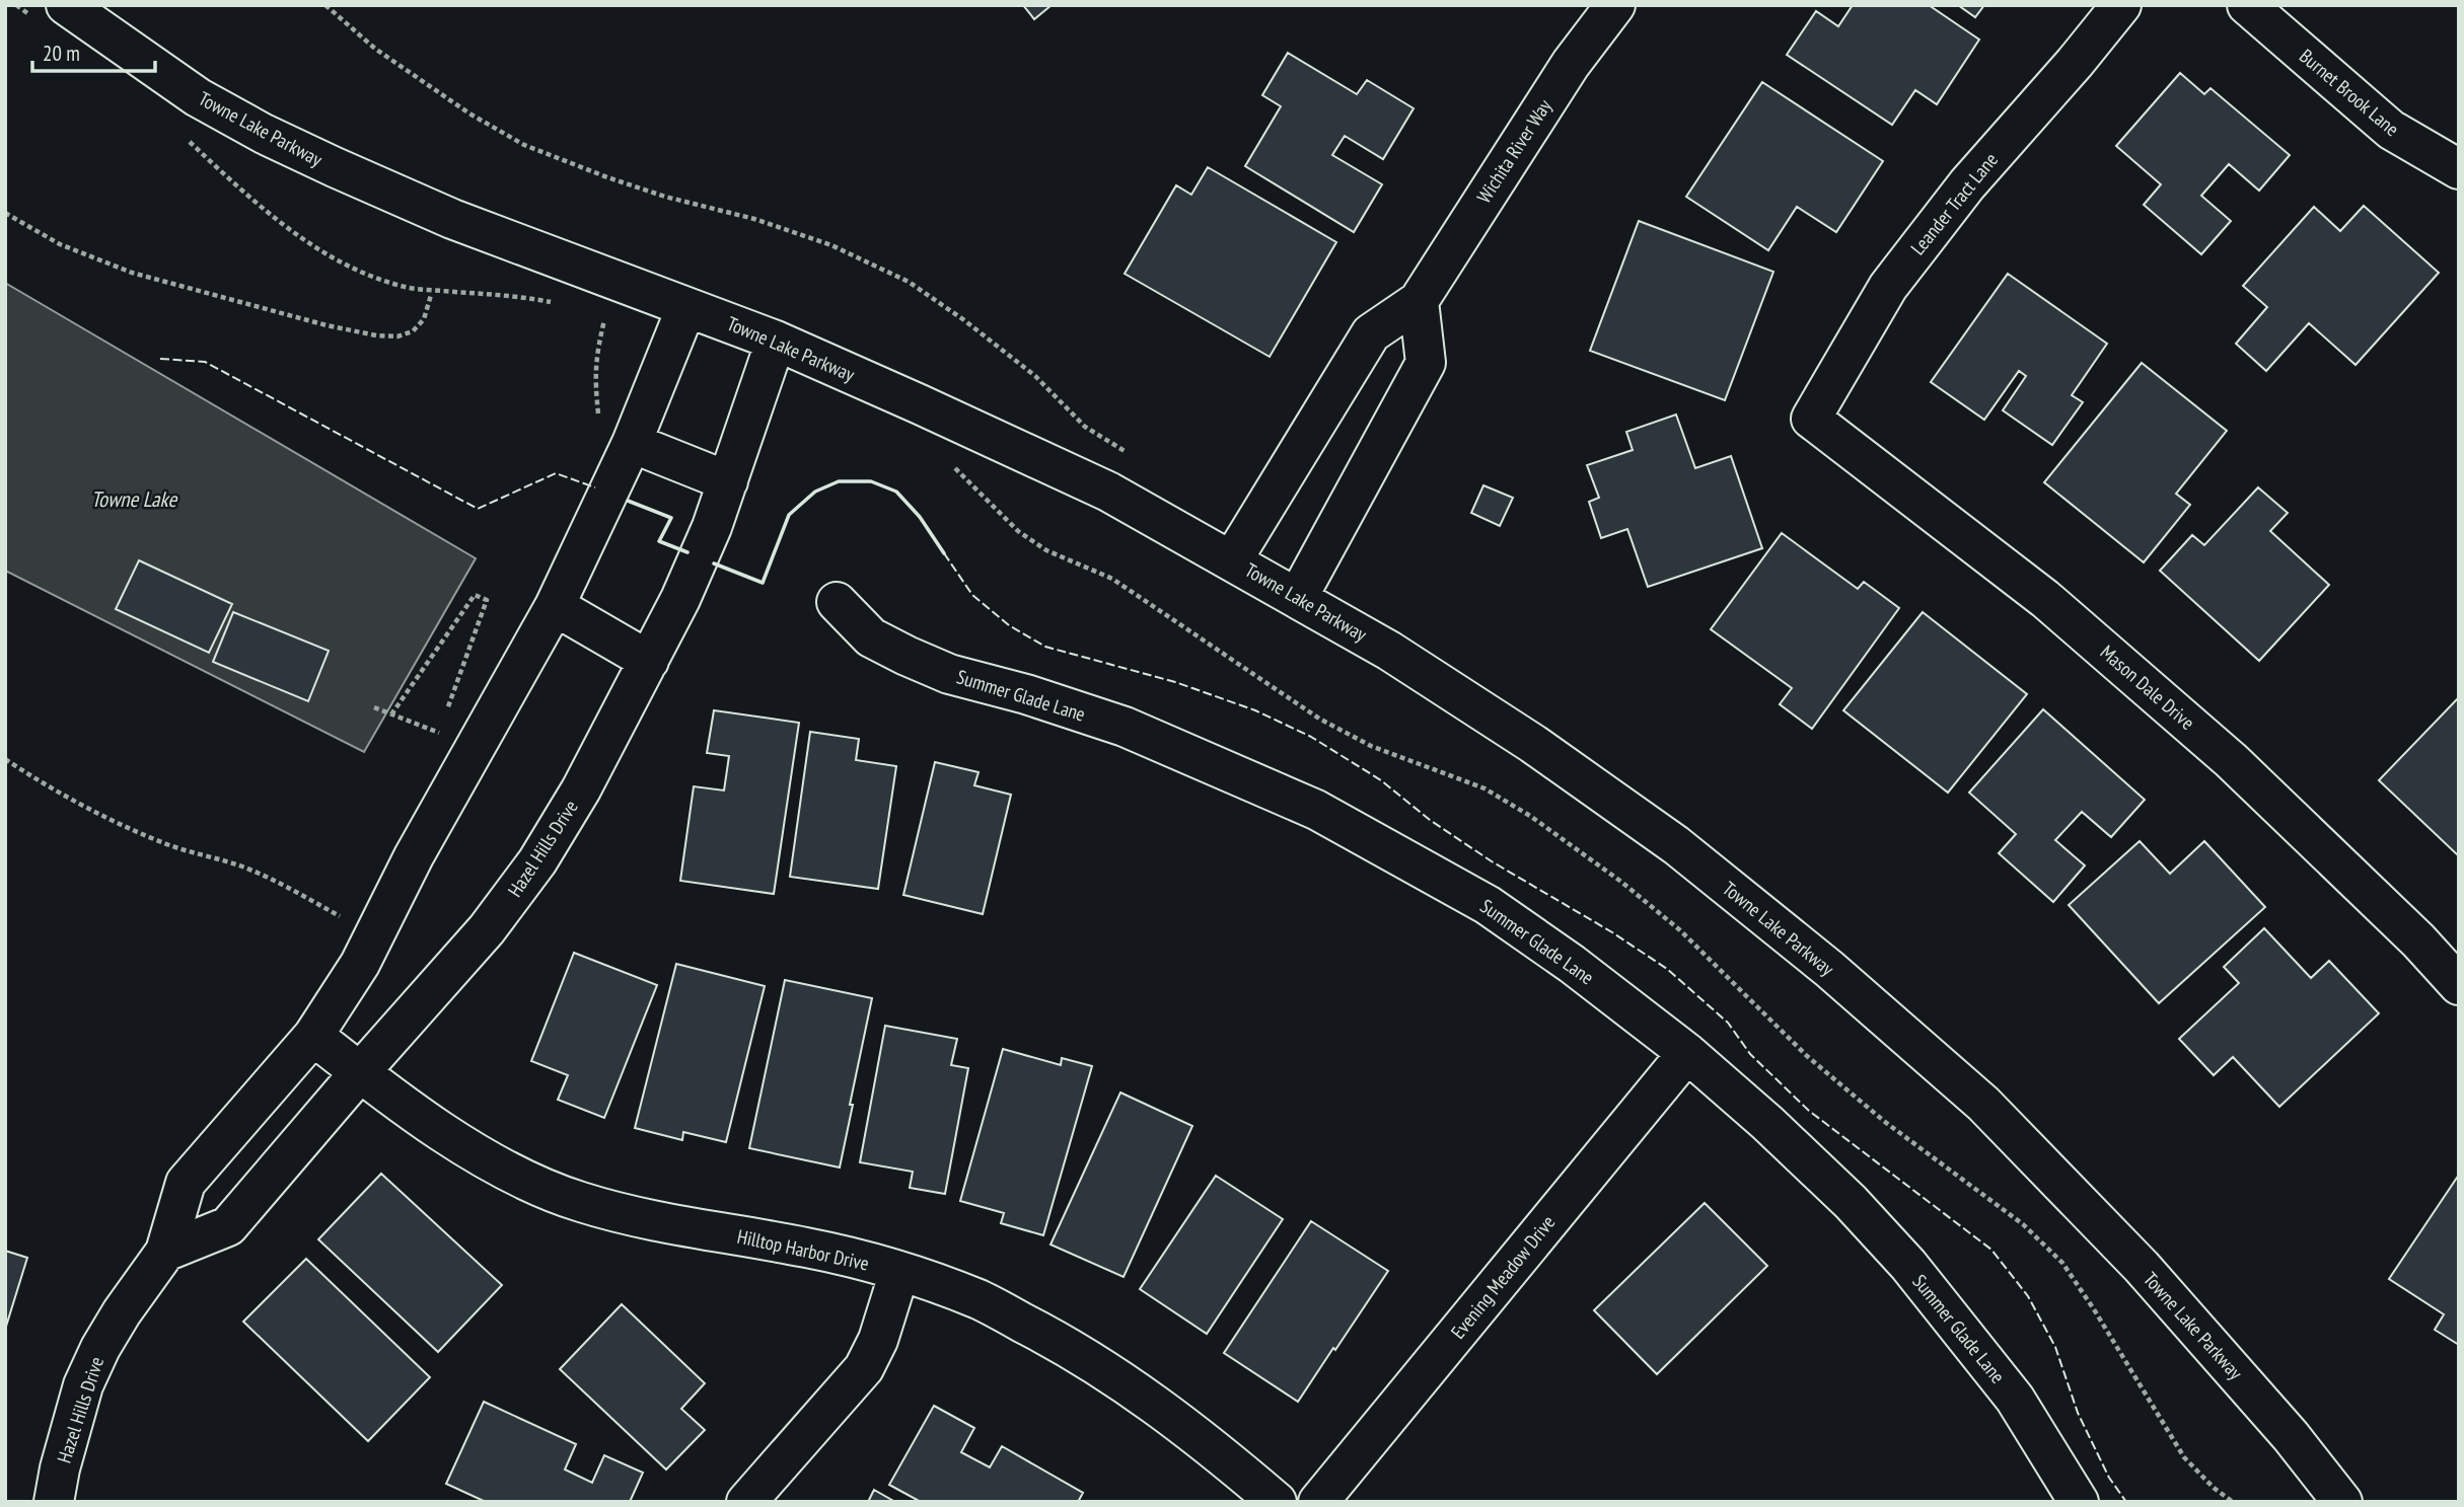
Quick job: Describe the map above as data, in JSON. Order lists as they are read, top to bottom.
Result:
{
  "streets": {
    "street": [
      "Burnet Brook Lane",
      "Towne Lake Parkway",
      "Wichita River Way",
      "Leander Tract Lane",
      "Mason Dale Drive",
      "Summer Glade Lane",
      "Hazel Hills Drive",
      "Hilltop Harbor Drive",
      "Evening Meadow Drive"
    ]
  },
  "crossings": [
    ["Towne Lake Parkway", "Wichita River Way"],
    ["Towne Lake Parkway", "Hazel Hills Drive"],
    ["Leander Tract Lane", "Mason Dale Drive"],
    ["Summer Glade Lane", "Evening Meadow Drive"],
    ["Hazel Hills Drive", "Hilltop Harbor Drive"]
  ],
  "water": ["Towne Lake"],
  "scale_bar": "20 m"
}
